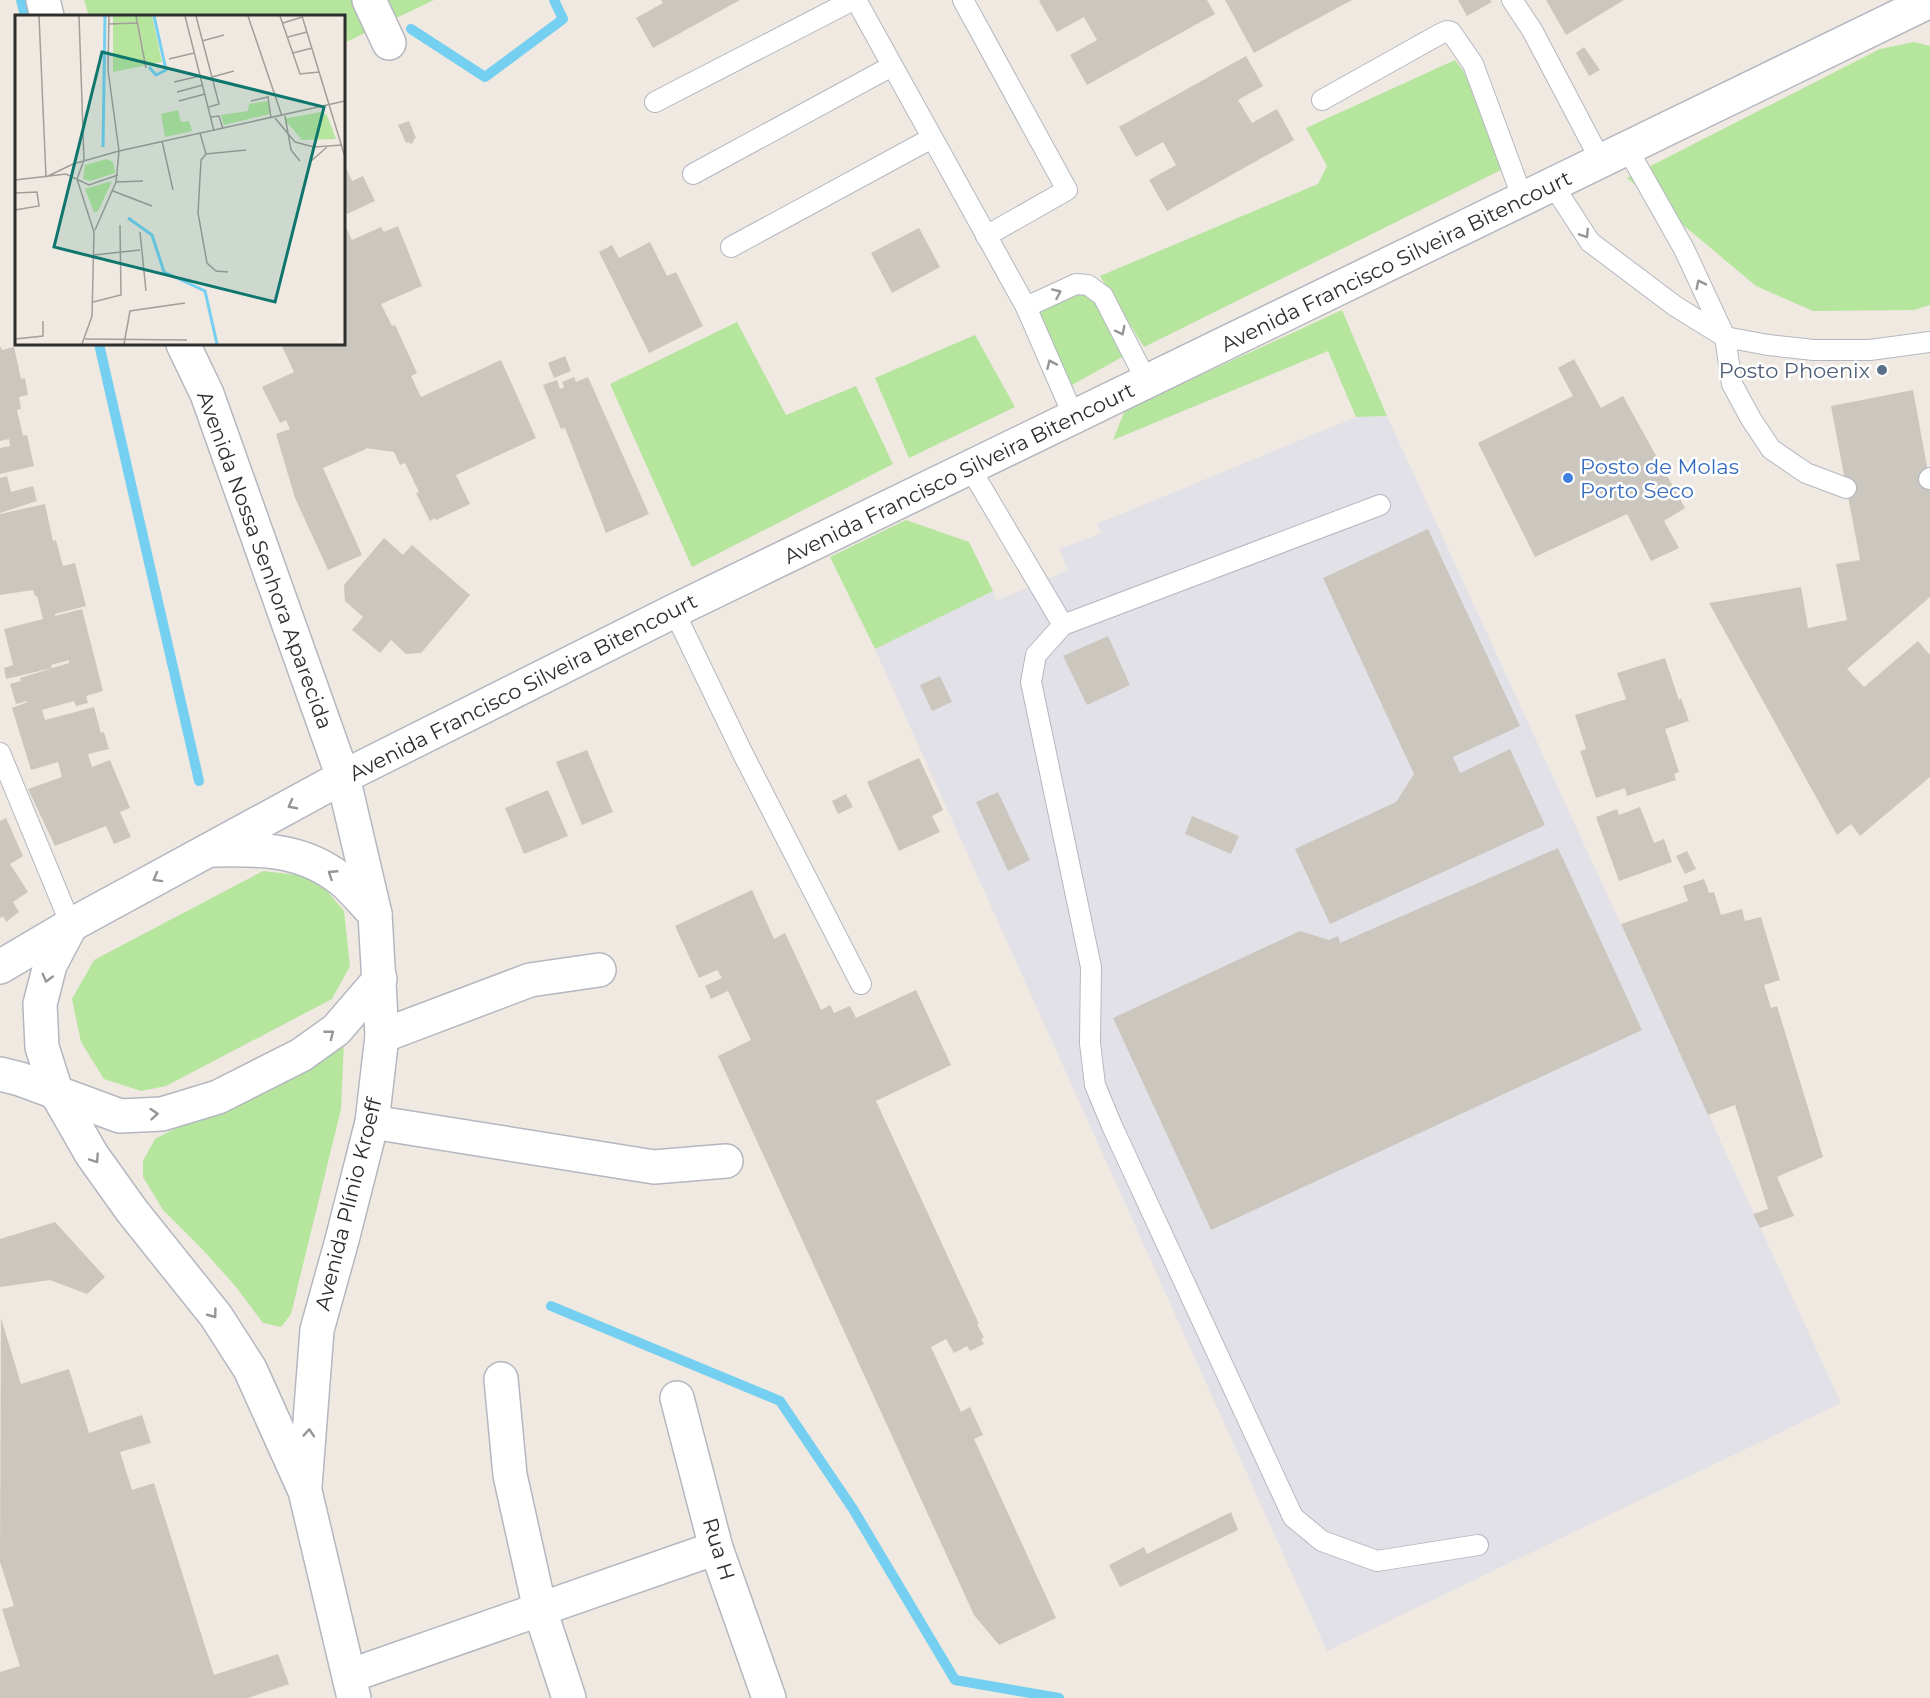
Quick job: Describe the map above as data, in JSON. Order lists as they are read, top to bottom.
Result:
{
  "streets": {
    "main road": [
      "Avenida Francisco Silveira Bitencourt",
      "Avenida Nossa Senhora Aparecida",
      "Avenida Plínio Kroeff",
      "Rua H"
    ]
  },
  "crossings": [
    ["Avenida Francisco Silveira Bitencourt", "Avenida Nossa Senhora Aparecida"],
    ["Avenida Francisco Silveira Bitencourt", "Avenida Plínio Kroeff"],
    ["Avenida Nossa Senhora Aparecida", "Avenida Plínio Kroeff"]
  ],
  "places": ["Posto Phoenix", "Posto de Molas Porto Seco"]
}
